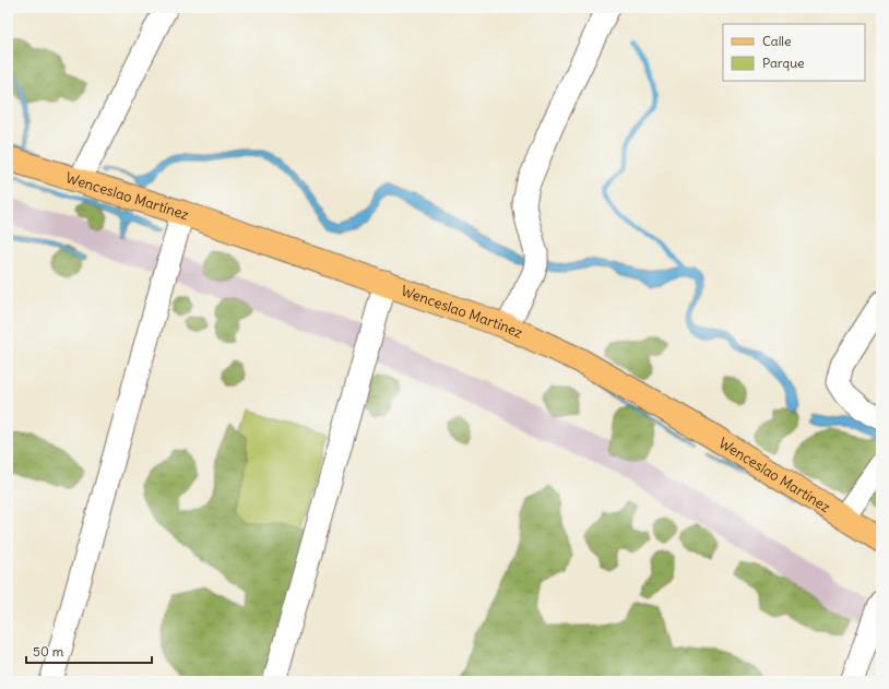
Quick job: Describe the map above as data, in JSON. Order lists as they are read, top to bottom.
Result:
{
  "streets": {
    "main road": ["Wenceslao Martínez"]
  },
  "legend": ["Calle", "Parque"],
  "scale_bar": "50 m"
}
